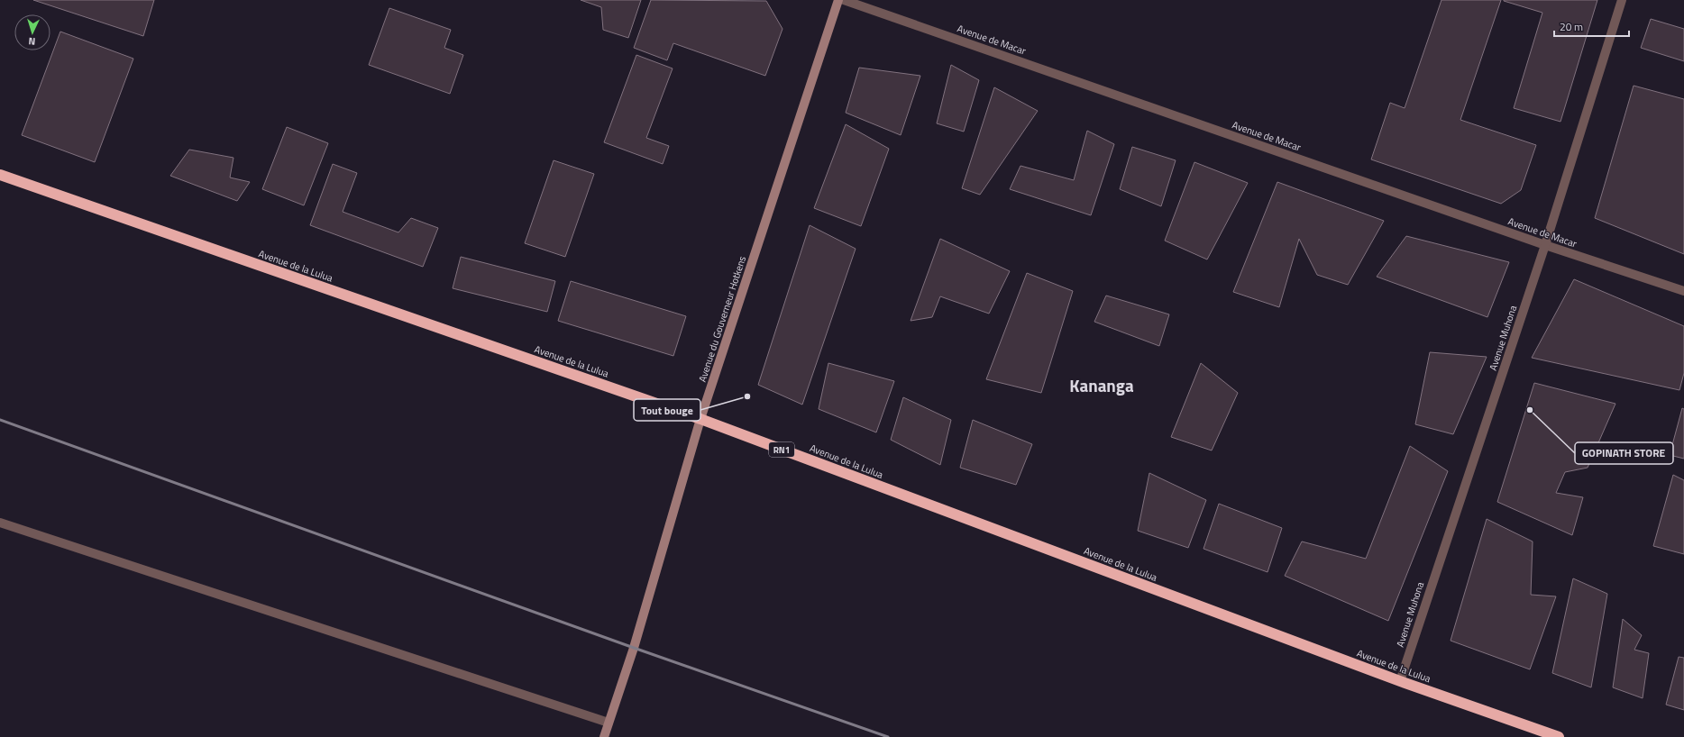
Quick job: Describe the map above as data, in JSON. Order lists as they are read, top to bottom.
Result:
{
  "streets": {
    "highway": ["Avenue de la Lulua", "RN1"],
    "street": ["Avenue de Macar", "Avenue du Gouverneur Hotkens", "Avenue Muhona"]
  },
  "crossings": [
    ["Avenue de Macar", "Avenue Muhona"],
    ["Avenue de la Lulua", "Avenue du Gouverneur Hotkens"],
    ["Avenue de la Lulua", "Avenue Muhona"]
  ],
  "districts": ["Kananga"],
  "places": ["Tout bouge", "GOPINATH STORE"],
  "scale_bar": "20 m",
  "north": "bottom"
}
